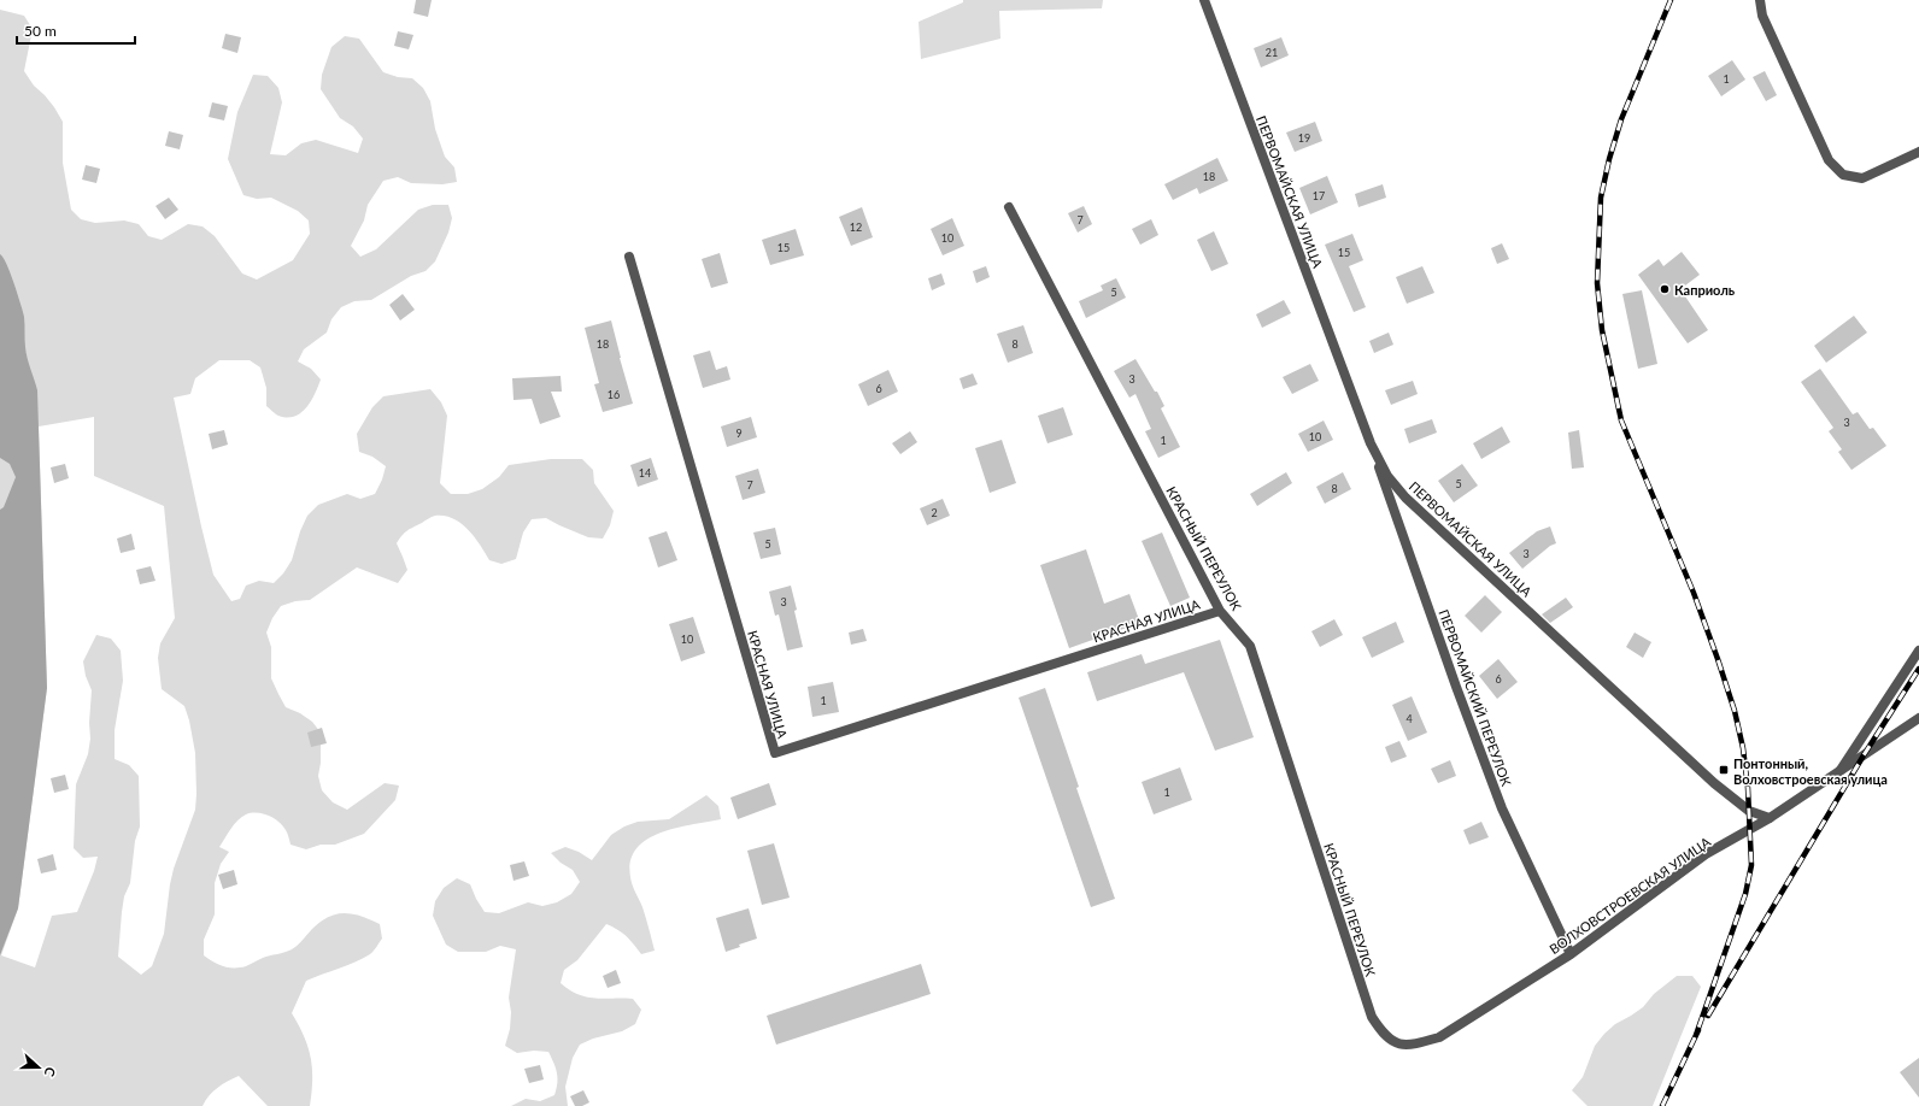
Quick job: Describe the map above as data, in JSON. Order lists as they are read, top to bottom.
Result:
{
  "streets": {
    "street": [
      "ПЕРВОМАЙСКАЯ УЛИЦА",
      "КРАСНЫЙ ПЕРЕУЛОК",
      "КРАСНАЯ УЛИЦА",
      "ПЕРВОМАЙСКИЙ ПЕРЕУЛОК",
      "ВОЛХОВСТРОЕВСКАЯ УЛИЦА"
    ]
  },
  "crossings": [
    ["ПЕРВОМАЙСКАЯ УЛИЦА", "ПЕРВОМАЙСКИЙ ПЕРЕУЛОК"],
    ["ПЕРВОМАЙСКАЯ УЛИЦА", "ВОЛХОВСТРОЕВСКАЯ УЛИЦА"],
    ["КРАСНЫЙ ПЕРЕУЛОК", "КРАСНАЯ УЛИЦА"],
    ["КРАСНЫЙ ПЕРЕУЛОК", "ВОЛХОВСТРОЕВСКАЯ УЛИЦА"],
    ["ПЕРВОМАЙСКИЙ ПЕРЕУЛОК", "ВОЛХОВСТРОЕВСКАЯ УЛИЦА"]
  ],
  "places": {
    "other": ["Каприоль"],
    "transit": ["Понтонный, Волховстроевская улица"]
  },
  "house_numbers": [
    "21",
    "1",
    "19",
    "18",
    "17",
    "7",
    "12",
    "10",
    "15",
    "15",
    "5",
    "18",
    "8",
    "3",
    "6",
    "16",
    "3",
    "9",
    "10",
    "1",
    "14",
    "5",
    "7",
    "8",
    "2",
    "5",
    "3",
    "3",
    "10",
    "6",
    "1",
    "4",
    "1"
  ],
  "scale_bar": "50 m",
  "north": "right"
}
